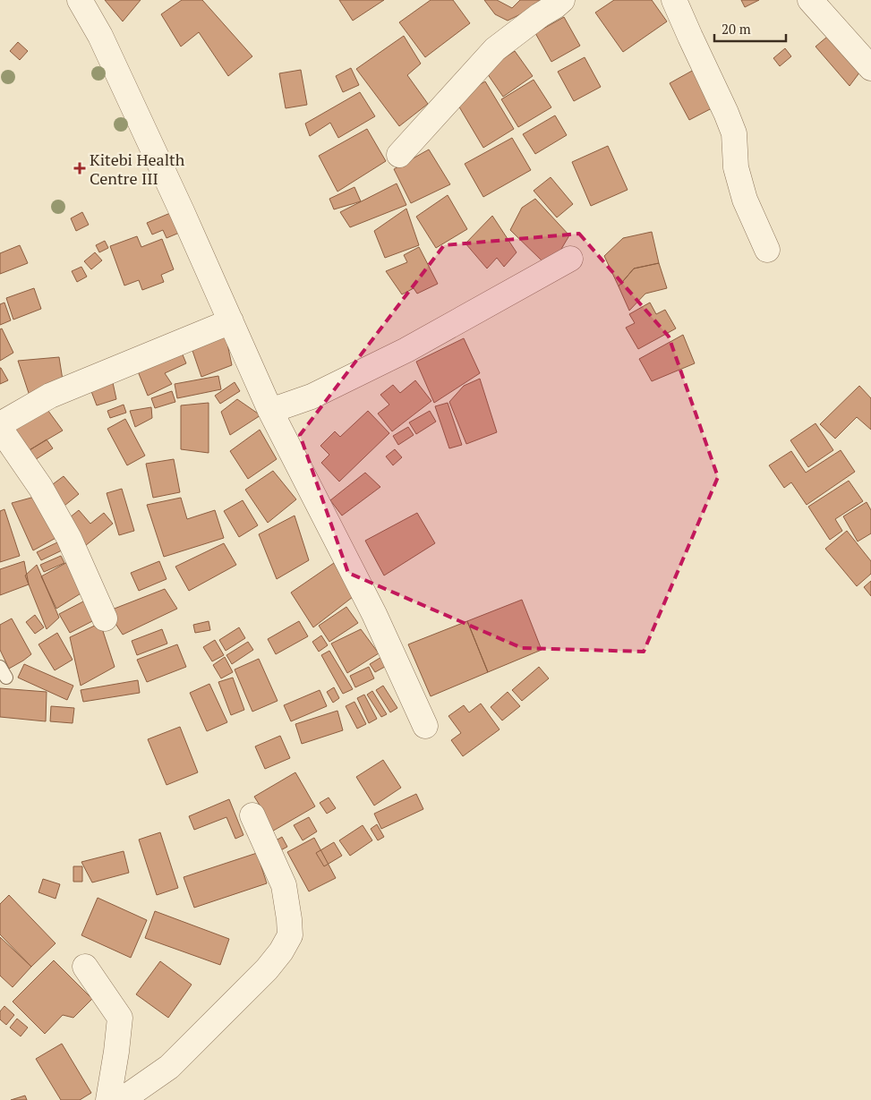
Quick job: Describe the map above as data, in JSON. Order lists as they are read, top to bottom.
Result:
{
  "places": {
    "health": ["Kitebi Health Centre III"]
  },
  "scale_bar": "20 m"
}
